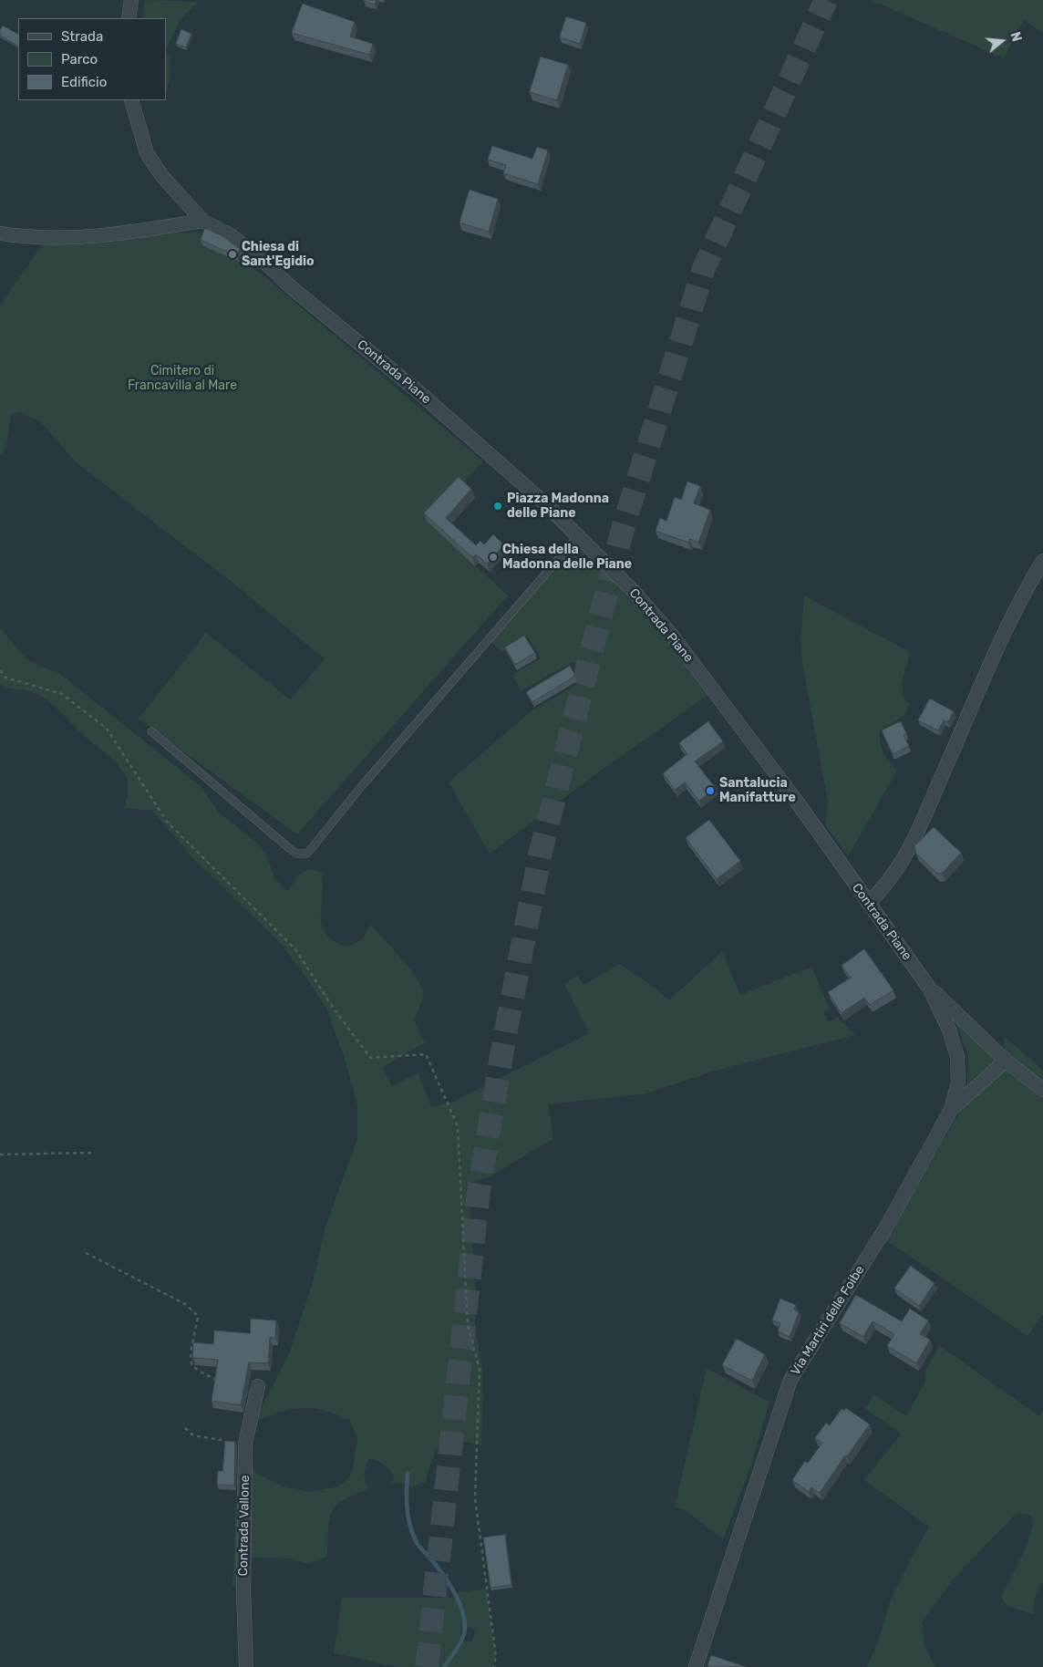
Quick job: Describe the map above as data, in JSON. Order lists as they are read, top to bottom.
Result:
{
  "streets": {
    "street": ["Contrada Piane", "Via Martiri delle Foibe", "Contrada Vallone"]
  },
  "crossings": [
    ["Contrada Piane", "Via Martiri delle Foibe"]
  ],
  "parks": ["Cimitero di Francavilla al Mare"],
  "places": [
    "Chiesa di Sant'Egidio",
    "Piazza Madonna delle Piane",
    "Chiesa della Madonna delle Piane",
    "Santalucia Manifatture"
  ],
  "legend": ["Strada", "Parco", "Edificio"],
  "north": "right"
}
